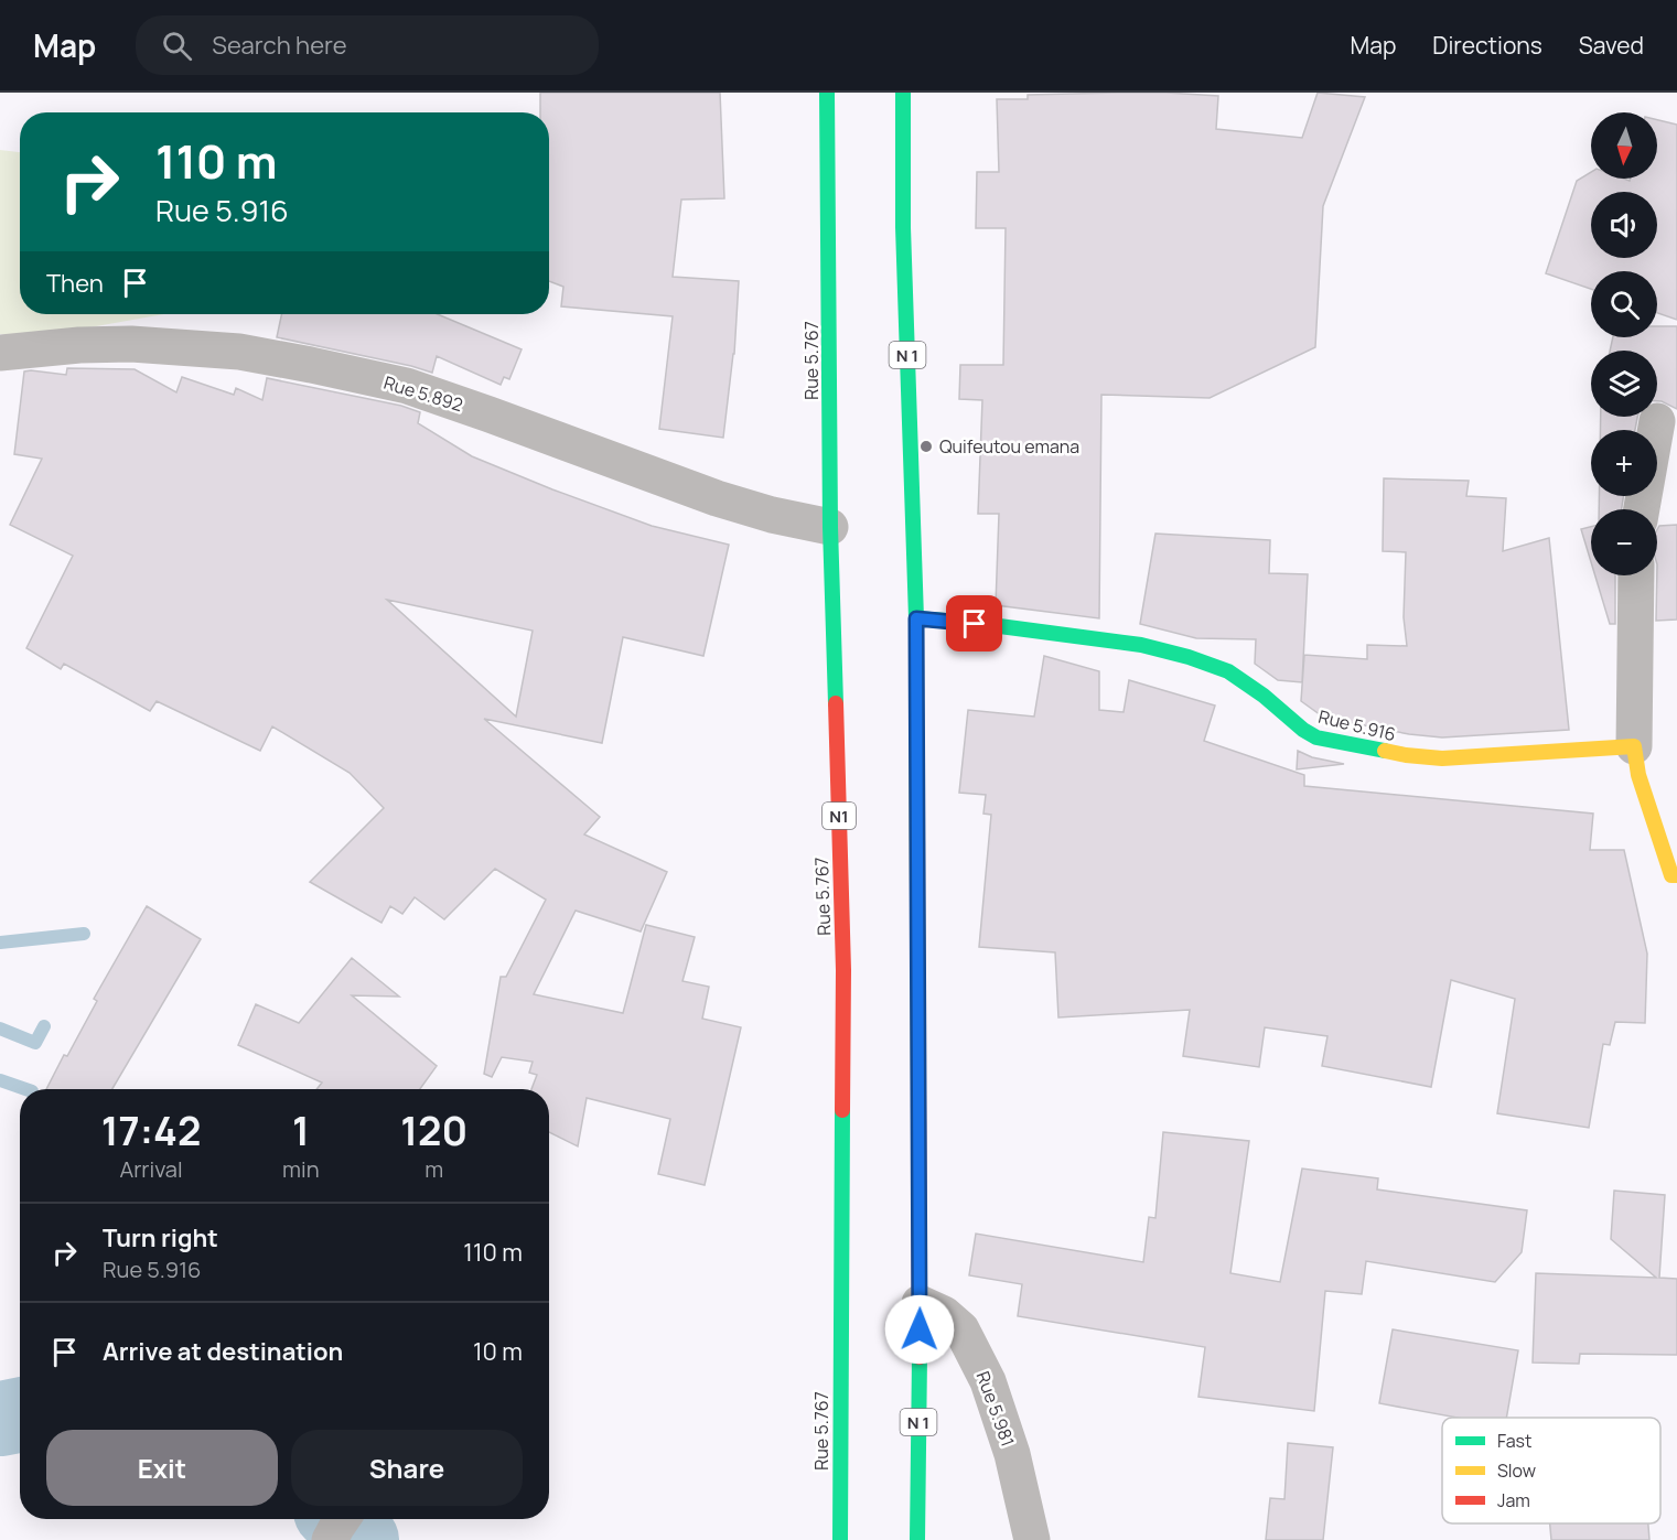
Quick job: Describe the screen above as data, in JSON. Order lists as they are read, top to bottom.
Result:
{
  "streets": {
    "main road": [
      "N 1",
      "Rue 5.767",
      "Rue 5.916",
      "N1"
    ],
    "street": ["Rue 5.892", "Rue 5.981"]
  },
  "crossings": [
    ["N 1", "Rue 5.916"],
    ["N 1", "Rue 5.981"],
    ["Rue 5.767", "Rue 5.892"]
  ],
  "places": ["Quifeutou emana"],
  "legend": ["Fast", "Slow", "Jam"],
  "north": "bottom",
  "page": {
    "header": "Map",
    "search": "Search here",
    "nav": ["Map", "Directions", "Saved"],
    "map_buttons": ["+", "−"],
    "turn": ["110 m", "Rue 5.916"],
    "then": "Then",
    "eta": [
      "17:42",
      "Arrival",
      "1",
      "min",
      "120",
      "m"
    ],
    "list": [
      {
        "name": "Turn right",
        "note": "Rue 5.916",
        "value": "110 m"
      },
      {
        "name": "Arrive at destination",
        "value": "10 m"
      }
    ],
    "buttons": ["Exit", "Share"]
  }
}
